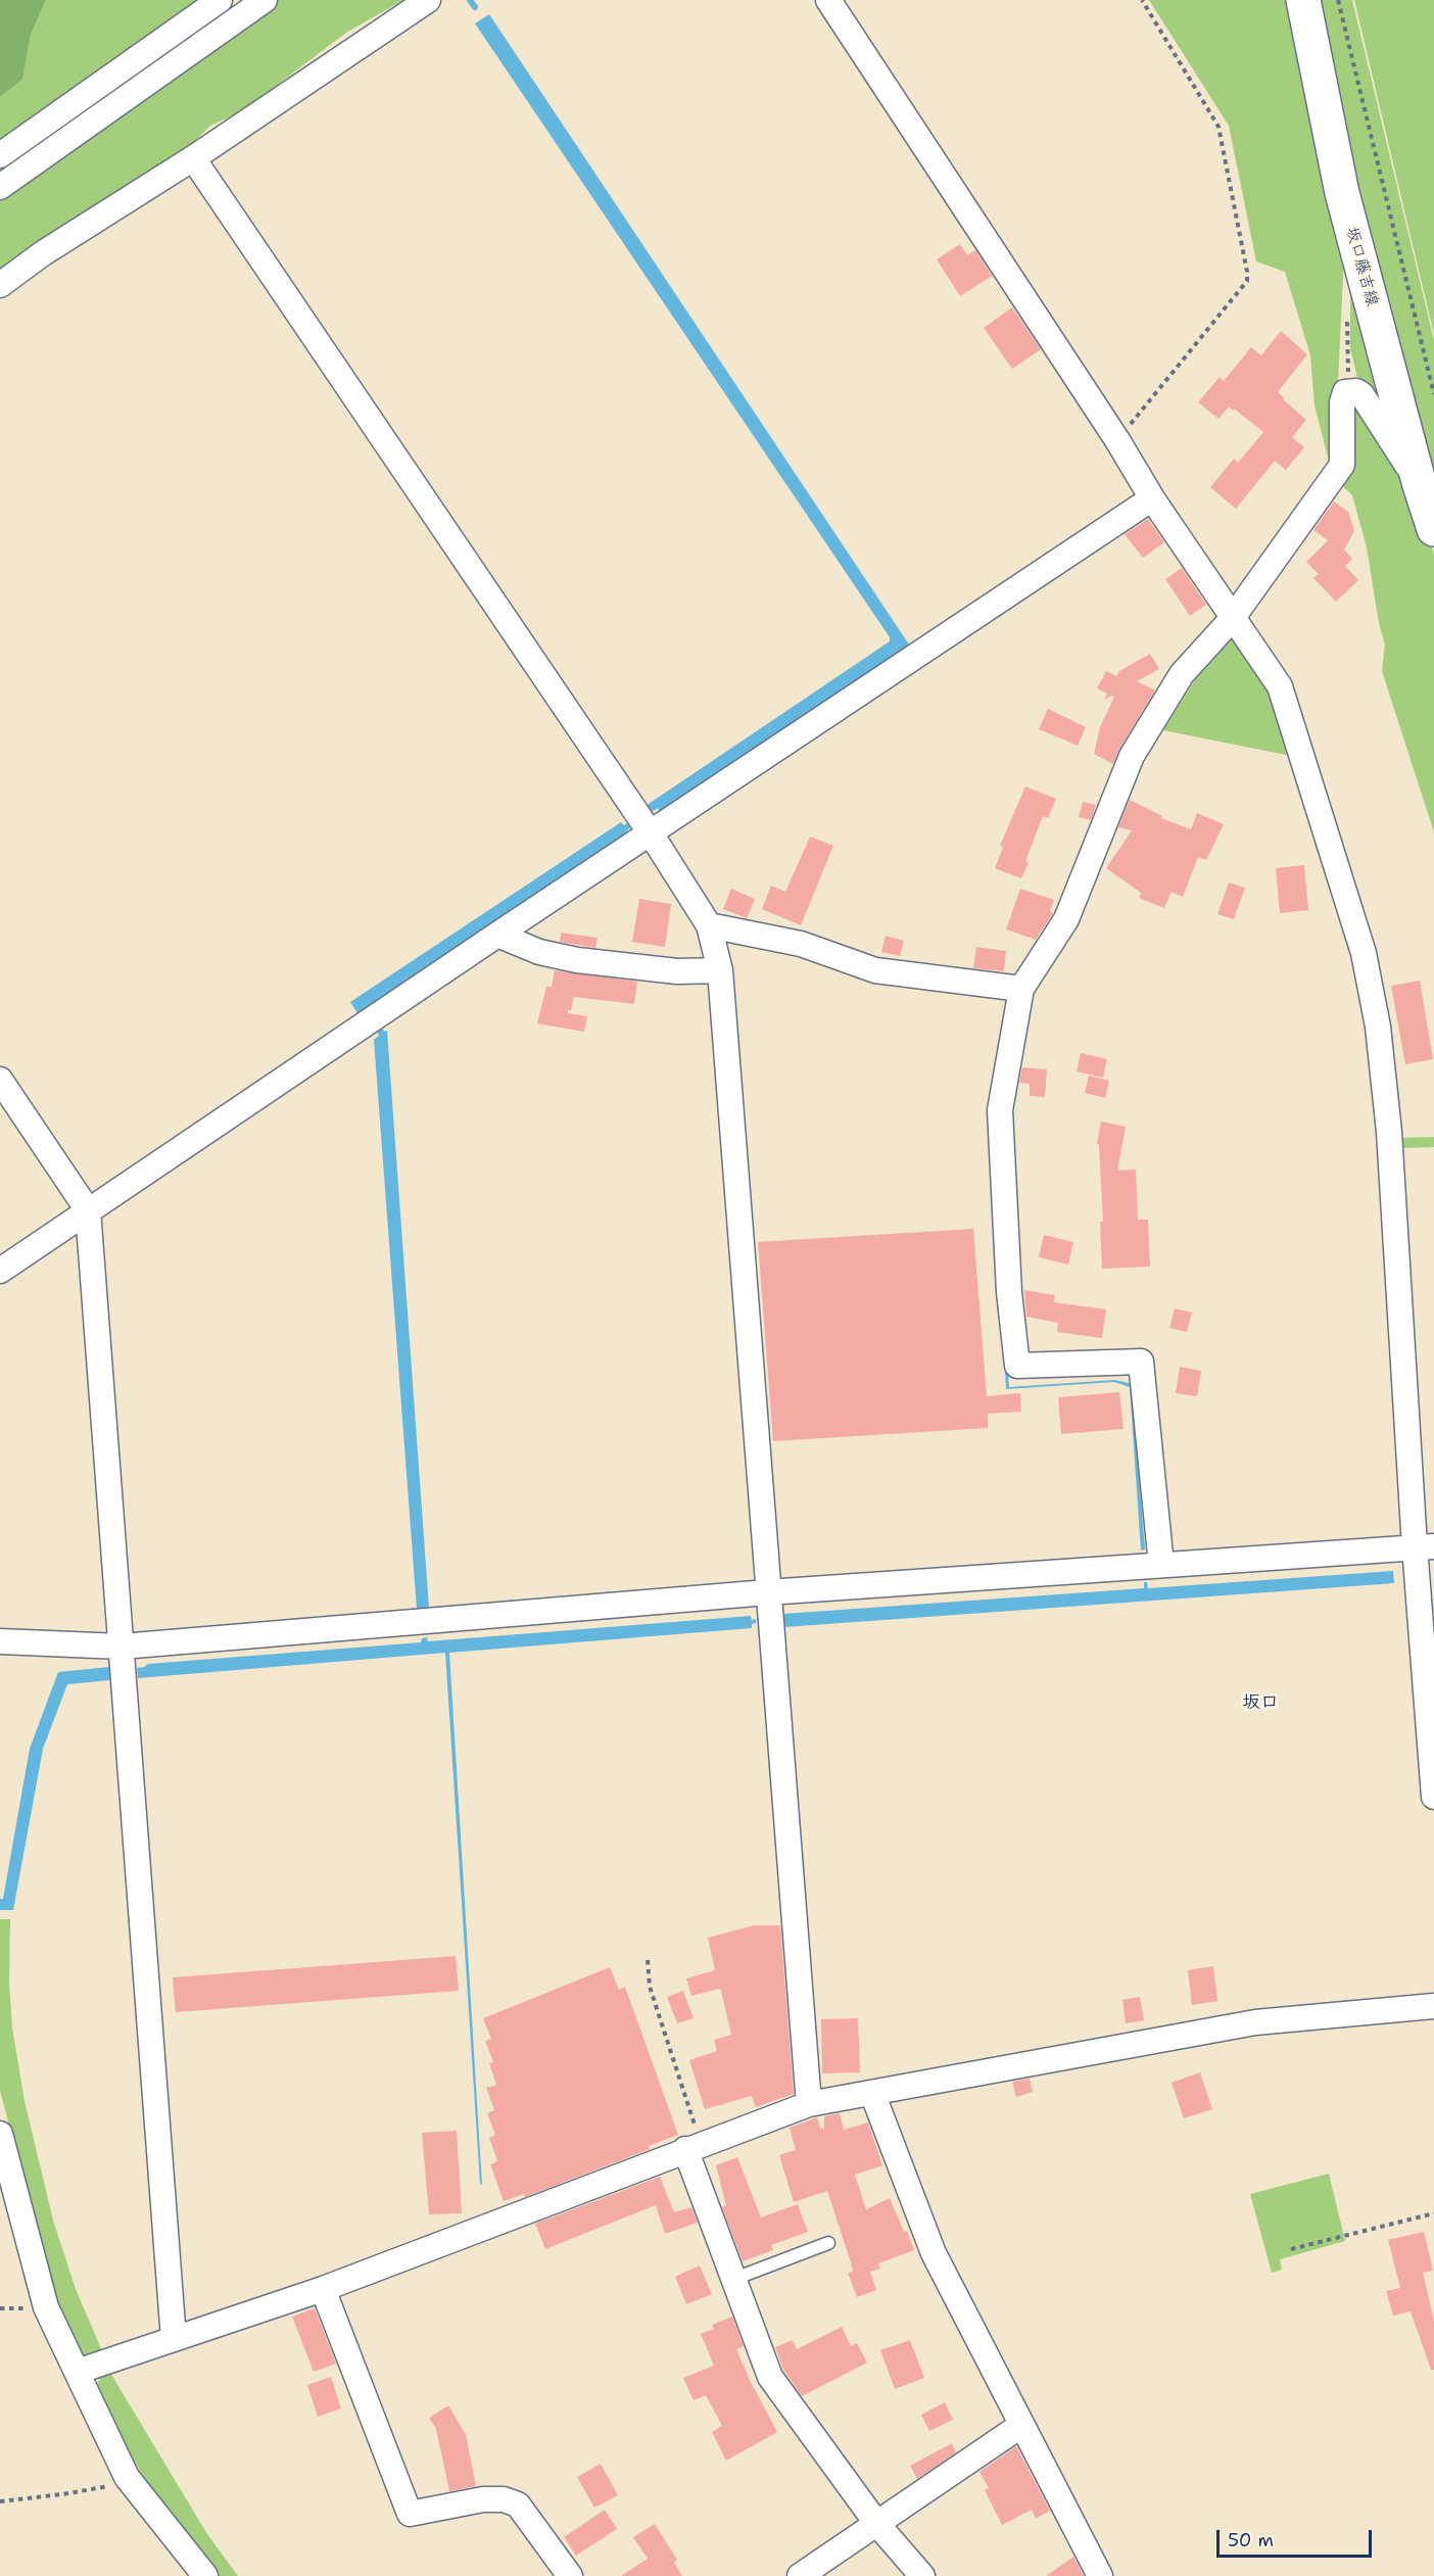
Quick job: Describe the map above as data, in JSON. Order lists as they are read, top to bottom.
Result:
{
  "streets": {
    "main road": ["坂口藤吉線"]
  },
  "districts": ["坂口"],
  "scale_bar": "50 m"
}
